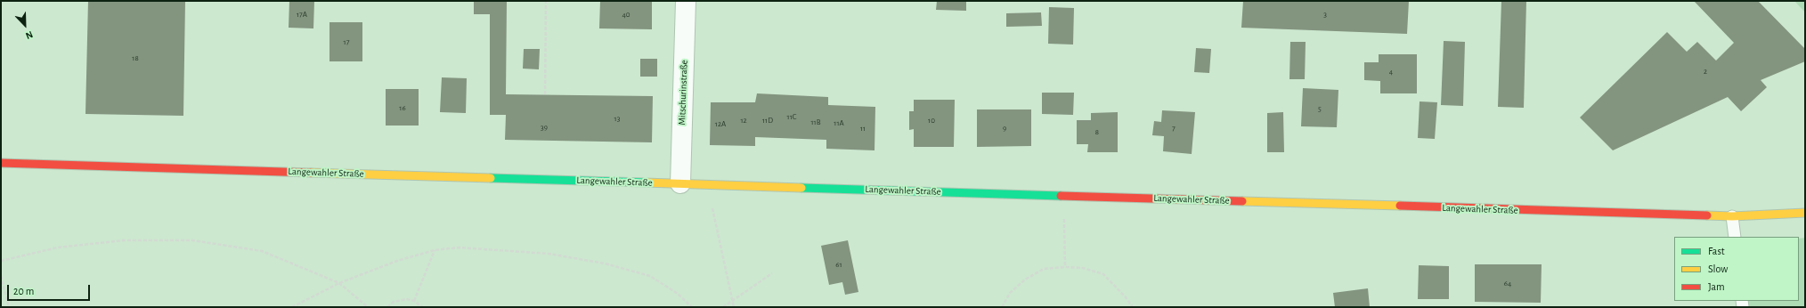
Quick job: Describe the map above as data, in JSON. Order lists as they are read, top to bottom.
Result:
{
  "streets": {
    "street": ["Mitschurinstraße", "Langewahler Straße"]
  },
  "crossings": [
    ["Mitschurinstraße", "Langewahler Straße"]
  ],
  "house_numbers": [
    "17A",
    "40",
    "3",
    "17",
    "18",
    "4",
    "2",
    "16",
    "5",
    "11C",
    "13",
    "12",
    "11D",
    "10",
    "11B",
    "11A",
    "12A",
    "39",
    "11",
    "9",
    "7",
    "8",
    "61",
    "64"
  ],
  "legend": ["Fast", "Slow", "Jam"],
  "scale_bar": "20 m",
  "north": "bottom right"
}
